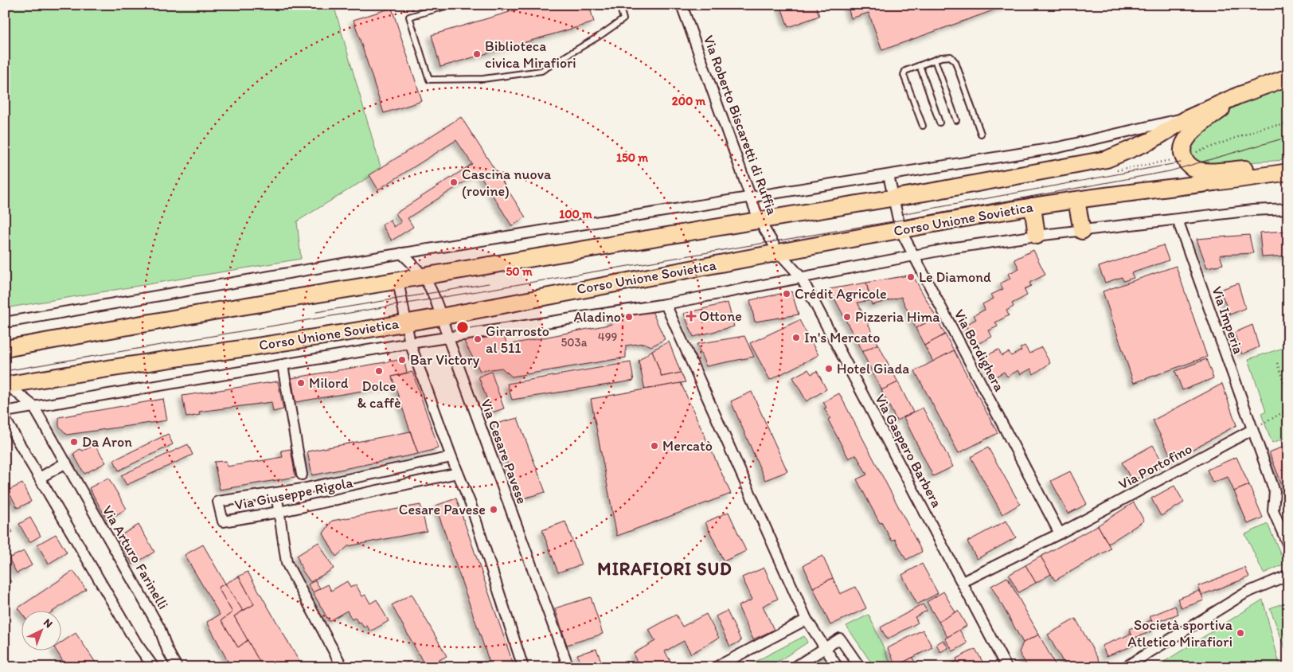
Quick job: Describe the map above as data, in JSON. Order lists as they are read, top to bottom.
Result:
{
  "streets": {
    "main road": ["Corso Unione Sovietica"],
    "street": [
      "Via Roberto Biscaretti di Ruffia",
      "Via Imperia",
      "Via Bordighera",
      "Via Gaspero Barbera",
      "Via Cesare Pavese",
      "Via Portofino",
      "Via Giuseppe Rigola",
      "Via Arturo Farinelli"
    ]
  },
  "crossings": [
    ["Via Roberto Biscaretti di Ruffia", "Corso Unione Sovietica"],
    ["Via Roberto Biscaretti di Ruffia", "Via Gaspero Barbera"],
    ["Corso Unione Sovietica", "Via Imperia"],
    ["Corso Unione Sovietica", "Via Bordighera"],
    ["Corso Unione Sovietica", "Via Gaspero Barbera"],
    ["Corso Unione Sovietica", "Via Cesare Pavese"],
    ["Corso Unione Sovietica", "Via Arturo Farinelli"],
    ["Via Imperia", "Via Portofino"],
    ["Via Bordighera", "Via Portofino"],
    ["Via Gaspero Barbera", "Via Portofino"]
  ],
  "districts": ["MIRAFIORI SUD"],
  "places": {
    "other": [
      "Biblioteca civica Mirafiori",
      "Cascina nuova (rovine)",
      "Le Diamond",
      "Crédit Agricole",
      "Aladino",
      "Pizzeria Hima",
      "In's Mercato",
      "Girarrosto al 511",
      "Bar Victory",
      "Hotel Giada",
      "Dolce & caffè",
      "Milord",
      "Da Aron",
      "Mercatò",
      "Cesare Pavese",
      "Società sportiva Atletico Mirafiori"
    ],
    "health": ["Ottone"]
  },
  "house_numbers": ["499", "503a"],
  "north": "top right",
  "rings": [
    "200 m",
    "150 m",
    "100 m",
    "50 m"
  ]
}
